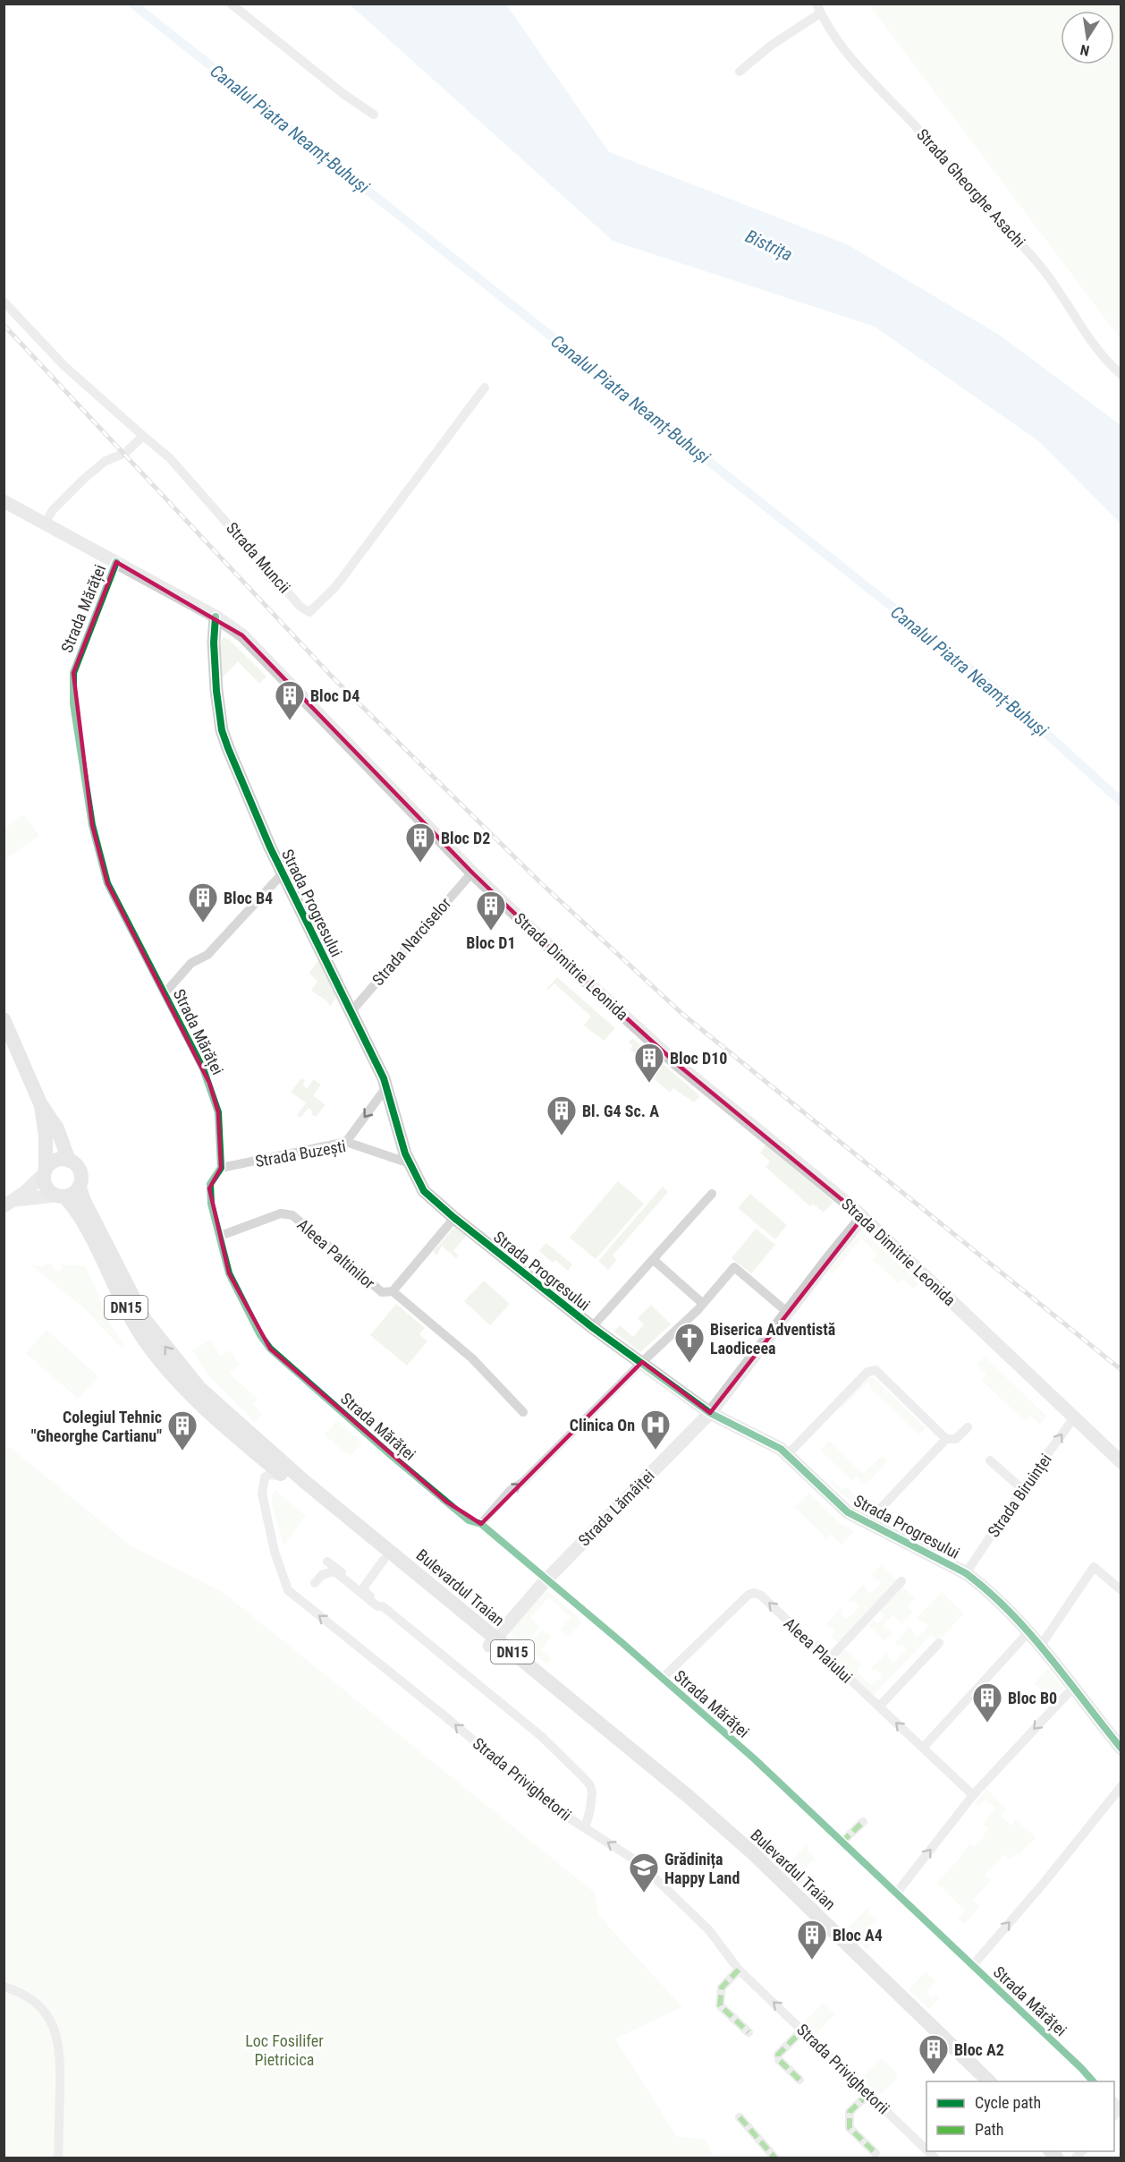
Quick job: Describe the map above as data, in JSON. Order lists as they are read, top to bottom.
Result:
{
  "streets": {
    "main road": ["DN15", "Bulevardul Traian"],
    "street": [
      "Strada Gheorghe Asachi",
      "Strada Muncii",
      "Strada Mărăței",
      "Strada Progresului",
      "Strada Narciselor",
      "Strada Dimitrie Leonida",
      "Strada Buzești",
      "Aleea Paltinilor",
      "Strada Biruinței",
      "Strada Lămâiței",
      "Aleea Plaiului",
      "Strada Privighetorii"
    ]
  },
  "crossings": [
    ["Strada Mărăței", "Strada Dimitrie Leonida"],
    ["Strada Mărăței", "Strada Buzești"],
    ["Strada Mărăței", "Aleea Paltinilor"],
    ["Strada Mărăței", "Strada Lămâiței"],
    ["Strada Mărăței", "Aleea Plaiului"],
    ["Strada Progresului", "Strada Narciselor"],
    ["Strada Progresului", "Strada Dimitrie Leonida"],
    ["Strada Progresului", "Strada Buzești"],
    ["Strada Progresului", "Aleea Paltinilor"],
    ["Strada Progresului", "Strada Biruinței"],
    ["Strada Progresului", "Strada Lămâiței"],
    ["Strada Narciselor", "Strada Dimitrie Leonida"],
    ["Strada Dimitrie Leonida", "Strada Biruinței"],
    ["Strada Dimitrie Leonida", "Strada Lămâiței"],
    ["DN15", "Bulevardul Traian"],
    ["Strada Lămâiței", "Bulevardul Traian"],
    ["Bulevardul Traian", "Strada Privighetorii"]
  ],
  "one_way": ["Strada Biruinței"],
  "water": ["Canalul Piatra Neamț-Buhuși", "Bistrița"],
  "parks": ["Loc Fosilifer Pietricica"],
  "places": {
    "building": [
      "Bloc D4",
      "Bloc D2",
      "Bloc B4",
      "Bloc D1",
      "Bloc D10",
      "Bl. G4 Sc. A",
      "Colegiul Tehnic \"Gheorghe Cartianu\"",
      "Bloc B0",
      "Bloc A4",
      "Bloc A2"
    ],
    "church": ["Biserica Adventistă Laodiceea"],
    "hospital": ["Clinica On"],
    "school or university": ["Grădinița Happy Land"]
  },
  "legend": ["Cycle path", "Path"],
  "north": "bottom"
}
